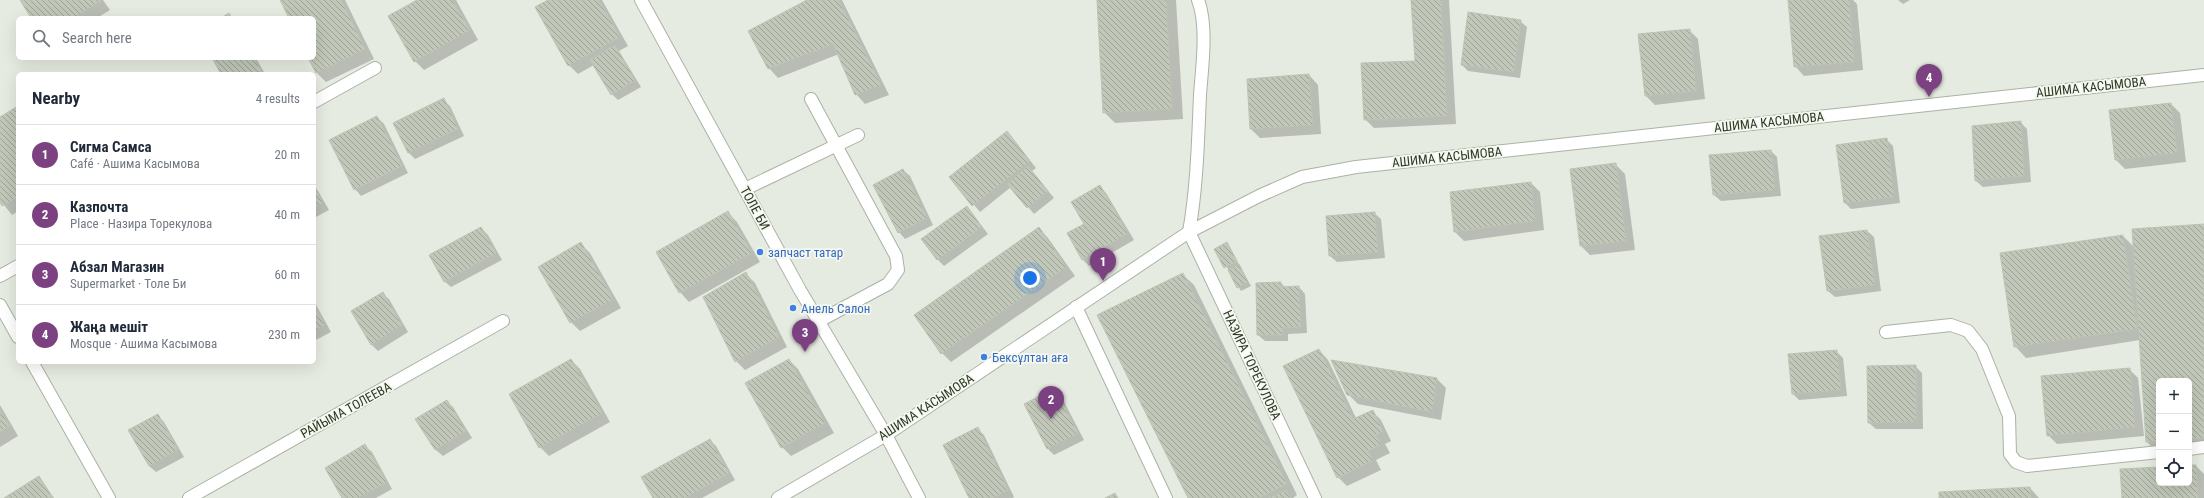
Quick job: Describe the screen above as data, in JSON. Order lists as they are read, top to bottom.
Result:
{
  "streets": {
    "street": [
      "АШИМА КАСЫМОВА",
      "ТОЛЕ БИ",
      "НАЗИРА ТОРЕКУЛОВА",
      "РАЙЫМА ТОЛЕЕВА"
    ]
  },
  "crossings": [
    ["АШИМА КАСЫМОВА", "ТОЛЕ БИ"],
    ["АШИМА КАСЫМОВА", "НАЗИРА ТОРЕКУЛОВА"]
  ],
  "places": ["запчаст татар", "Анель Салон", "Бексұлтан аға"],
  "page": {
    "search": "Search here",
    "pins": [
      "4",
      "1",
      "3",
      "2"
    ],
    "heading": ["Nearby", "4 results"],
    "list": [
      {
        "mark": "1",
        "name": "Сигма Самса",
        "note": "Café · Ашима Касымова",
        "value": "20 m"
      },
      {
        "mark": "2",
        "name": "Казпочта",
        "note": "Place · Назира Торекулова",
        "value": "40 m"
      },
      {
        "mark": "3",
        "name": "Абзал Магазин",
        "note": "Supermarket · Толе Би",
        "value": "60 m"
      },
      {
        "mark": "4",
        "name": "Жаңа мешіт",
        "note": "Mosque · Ашима Касымова",
        "value": "230 m"
      }
    ],
    "map_buttons": ["+", "−"]
  }
}
